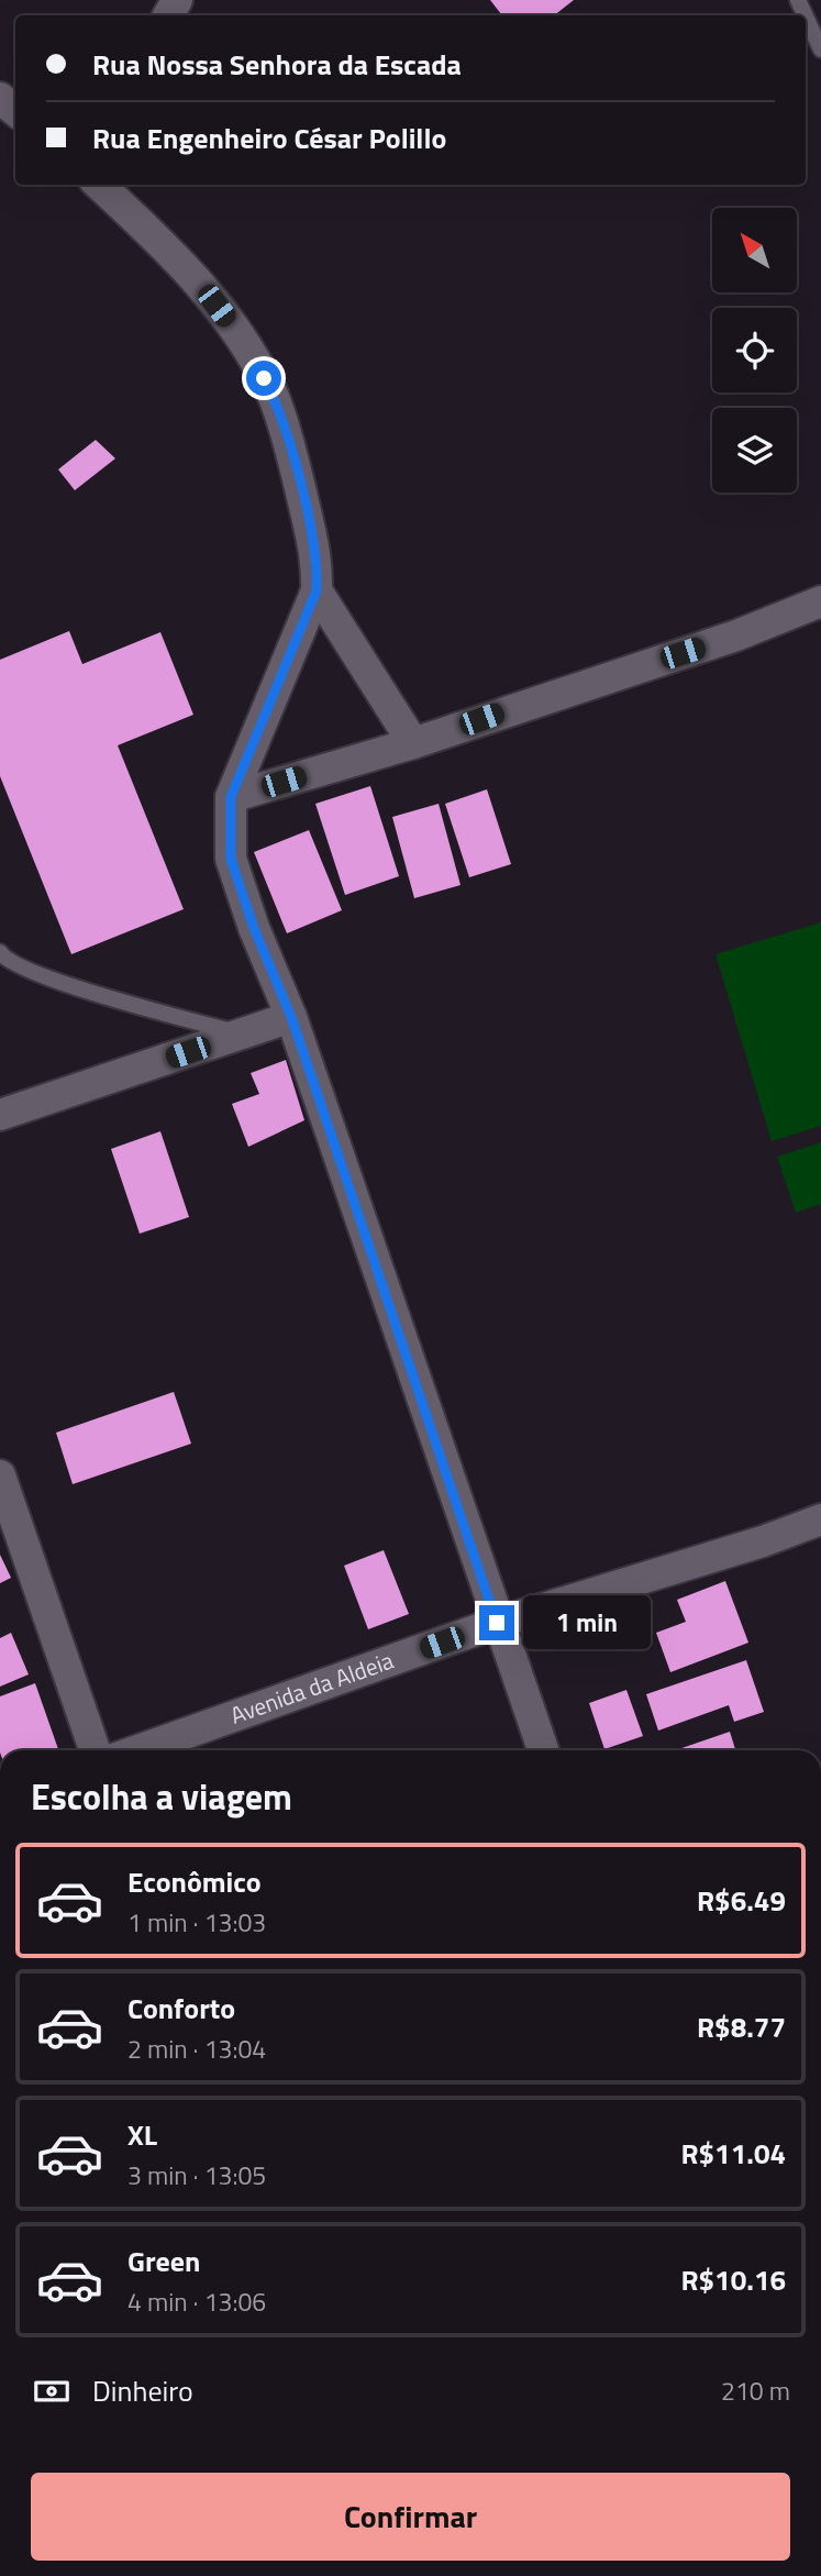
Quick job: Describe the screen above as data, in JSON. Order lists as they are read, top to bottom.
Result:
{
  "streets": {
    "street": ["Avenida da Aldeia"]
  },
  "north": "top left",
  "page": {
    "banner": ["Rua Nossa Senhora da Escada", "Rua Engenheiro César Polillo"],
    "bubble": "1 min",
    "heading": "Escolha a viagem",
    "list": [
      {
        "name": "Econômico",
        "note": "1 min · 13:03",
        "value": "R$6.49"
      },
      {
        "name": "Conforto",
        "note": "2 min · 13:04",
        "value": "R$8.77"
      },
      {
        "name": "XL",
        "note": "3 min · 13:05",
        "value": "R$11.04"
      },
      {
        "name": "Green",
        "note": "4 min · 13:06",
        "value": "R$10.16"
      }
    ],
    "pay": ["Dinheiro", "210 m"],
    "buttons": "Confirmar"
  }
}
